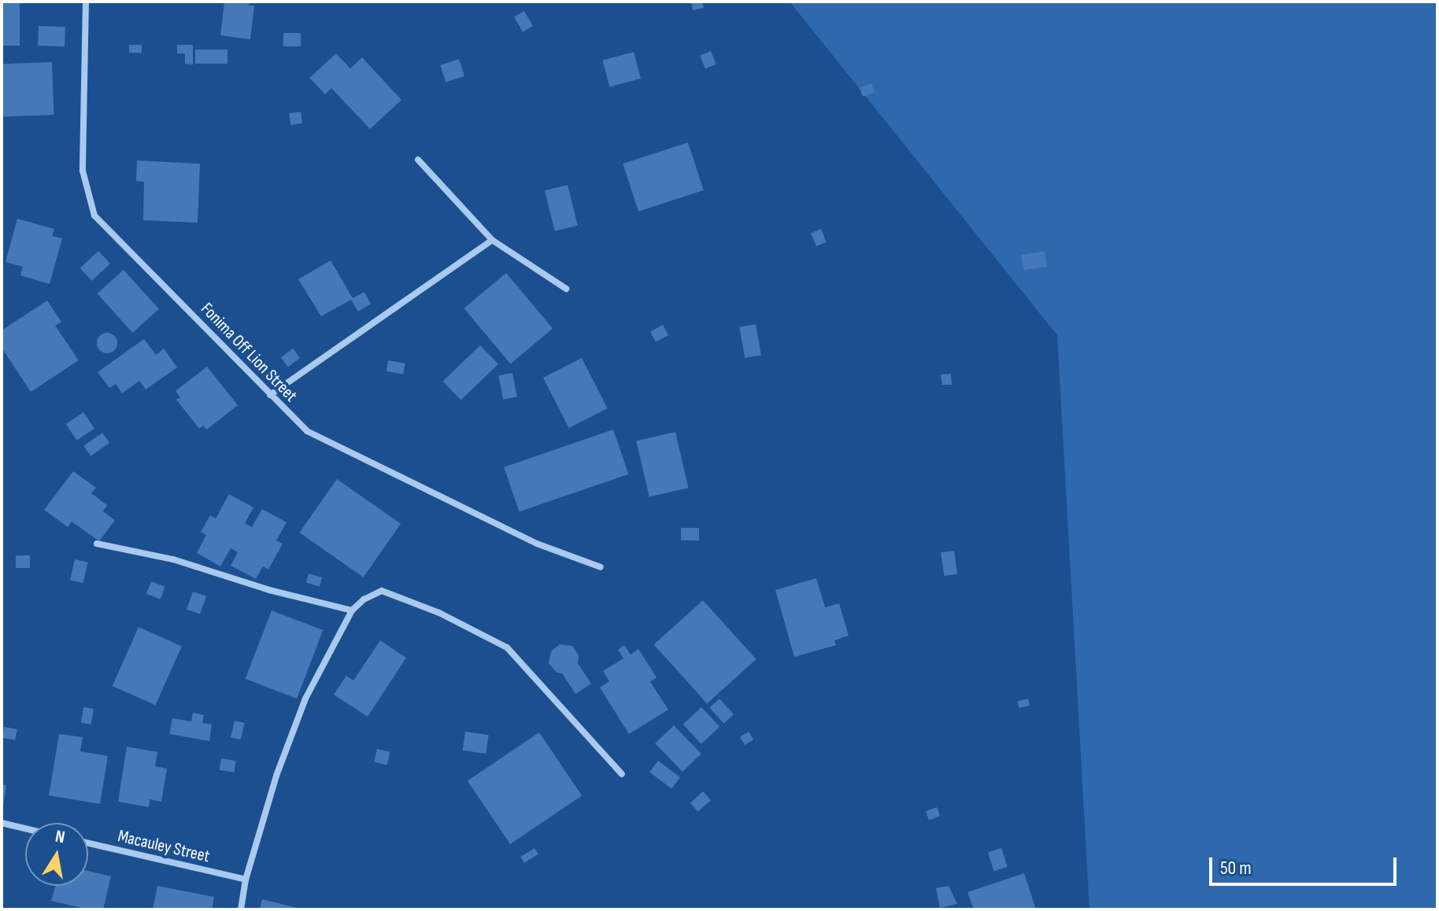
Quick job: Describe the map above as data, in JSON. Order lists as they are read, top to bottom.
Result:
{
  "streets": {
    "street": ["Fonima Off Lion Street", "Macauley Street"]
  },
  "scale_bar": "50 m",
  "north": "top"
}
